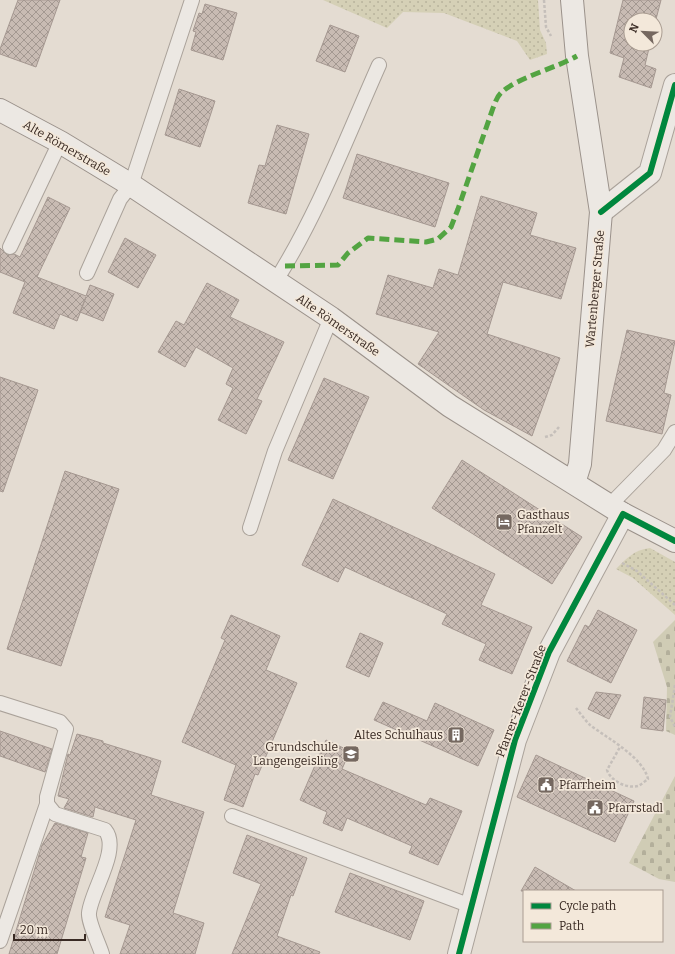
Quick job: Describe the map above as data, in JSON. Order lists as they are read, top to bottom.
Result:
{
  "streets": {
    "main road": ["Alte Römerstraße", "Wartenberger Straße", "Pfarrer-Kerer-Straße"]
  },
  "crossings": [
    ["Alte Römerstraße", "Wartenberger Straße"],
    ["Alte Römerstraße", "Pfarrer-Kerer-Straße"]
  ],
  "places": {
    "hotel": ["Gasthaus Pfanzelt"],
    "building": ["Altes Schulhaus"],
    "school or university": ["Grundschule Langengeisling"],
    "public building": ["Pfarrheim", "Pfarrstadl"]
  },
  "legend": ["Cycle path", "Path"],
  "scale_bar": "20 m",
  "north": "top left"
}
